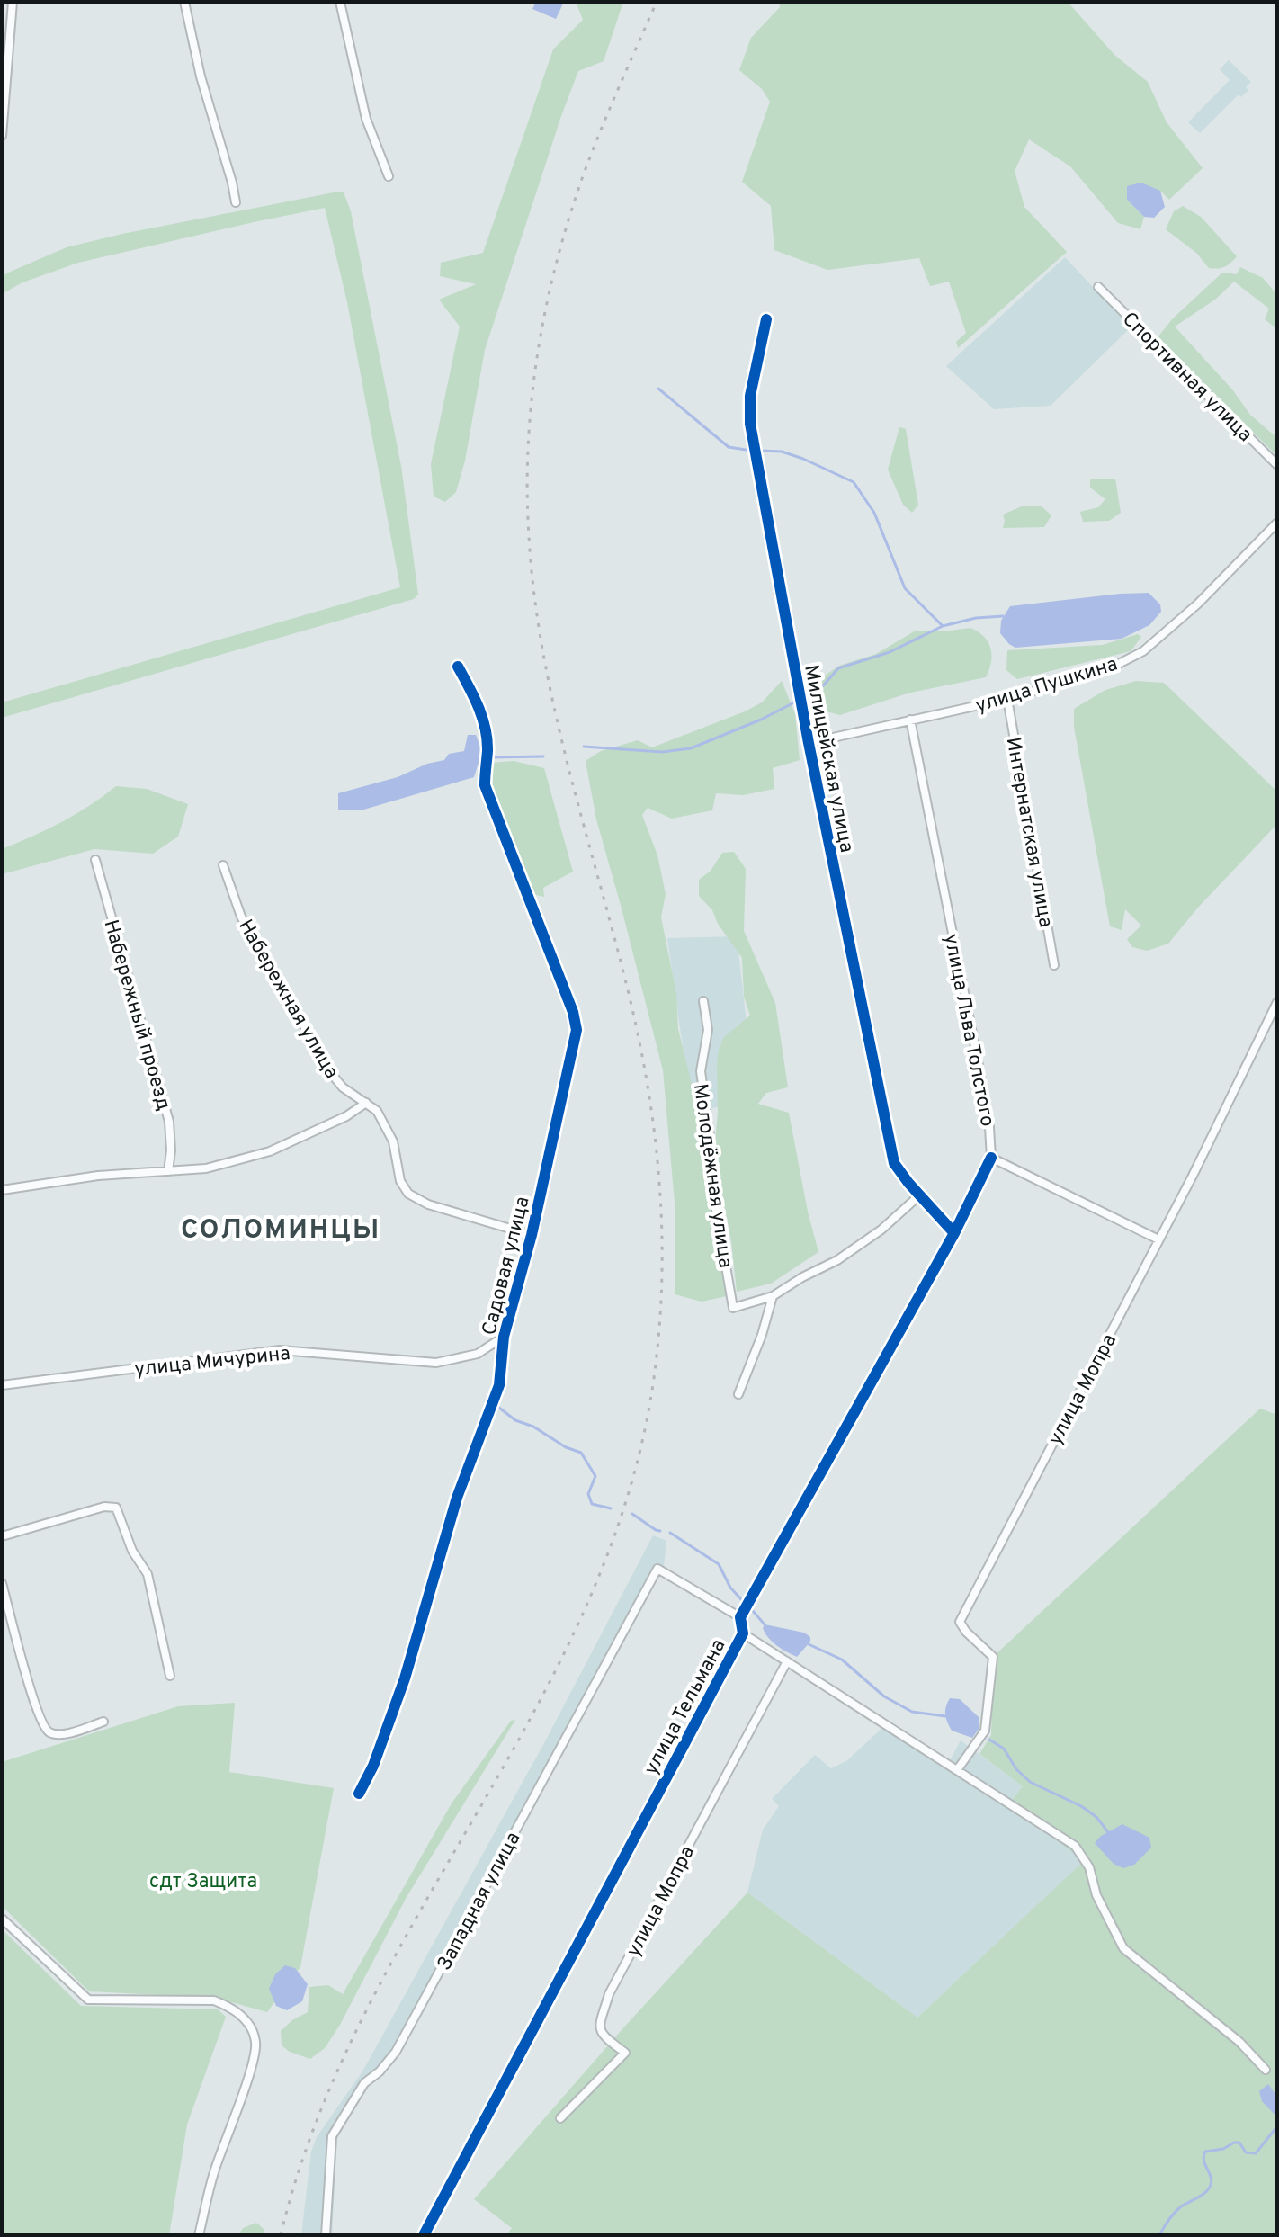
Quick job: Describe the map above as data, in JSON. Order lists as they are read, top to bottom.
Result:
{
  "streets": {
    "street": [
      "Спортивная улица",
      "улица Пушкина",
      "Милицейская улица",
      "Интернатская улица",
      "Набережная улица",
      "Набережный проезд",
      "улица Льва Толстого",
      "Молодёжная улица",
      "Садовая улица",
      "улица Мичурина",
      "улица Мопра",
      "улица Тельмана",
      "Западная улица"
    ]
  },
  "crossings": [
    ["улица Пушкина", "Милицейская улица"],
    ["улица Пушкина", "Интернатская улица"],
    ["улица Пушкина", "улица Льва Толстого"],
    ["Набережная улица", "Садовая улица"],
    ["Садовая улица", "улица Мичурина"],
    ["улица Тельмана", "Западная улица"]
  ],
  "districts": ["СОЛОМИНЦЫ"],
  "parks": ["сдт Защита"]
}
